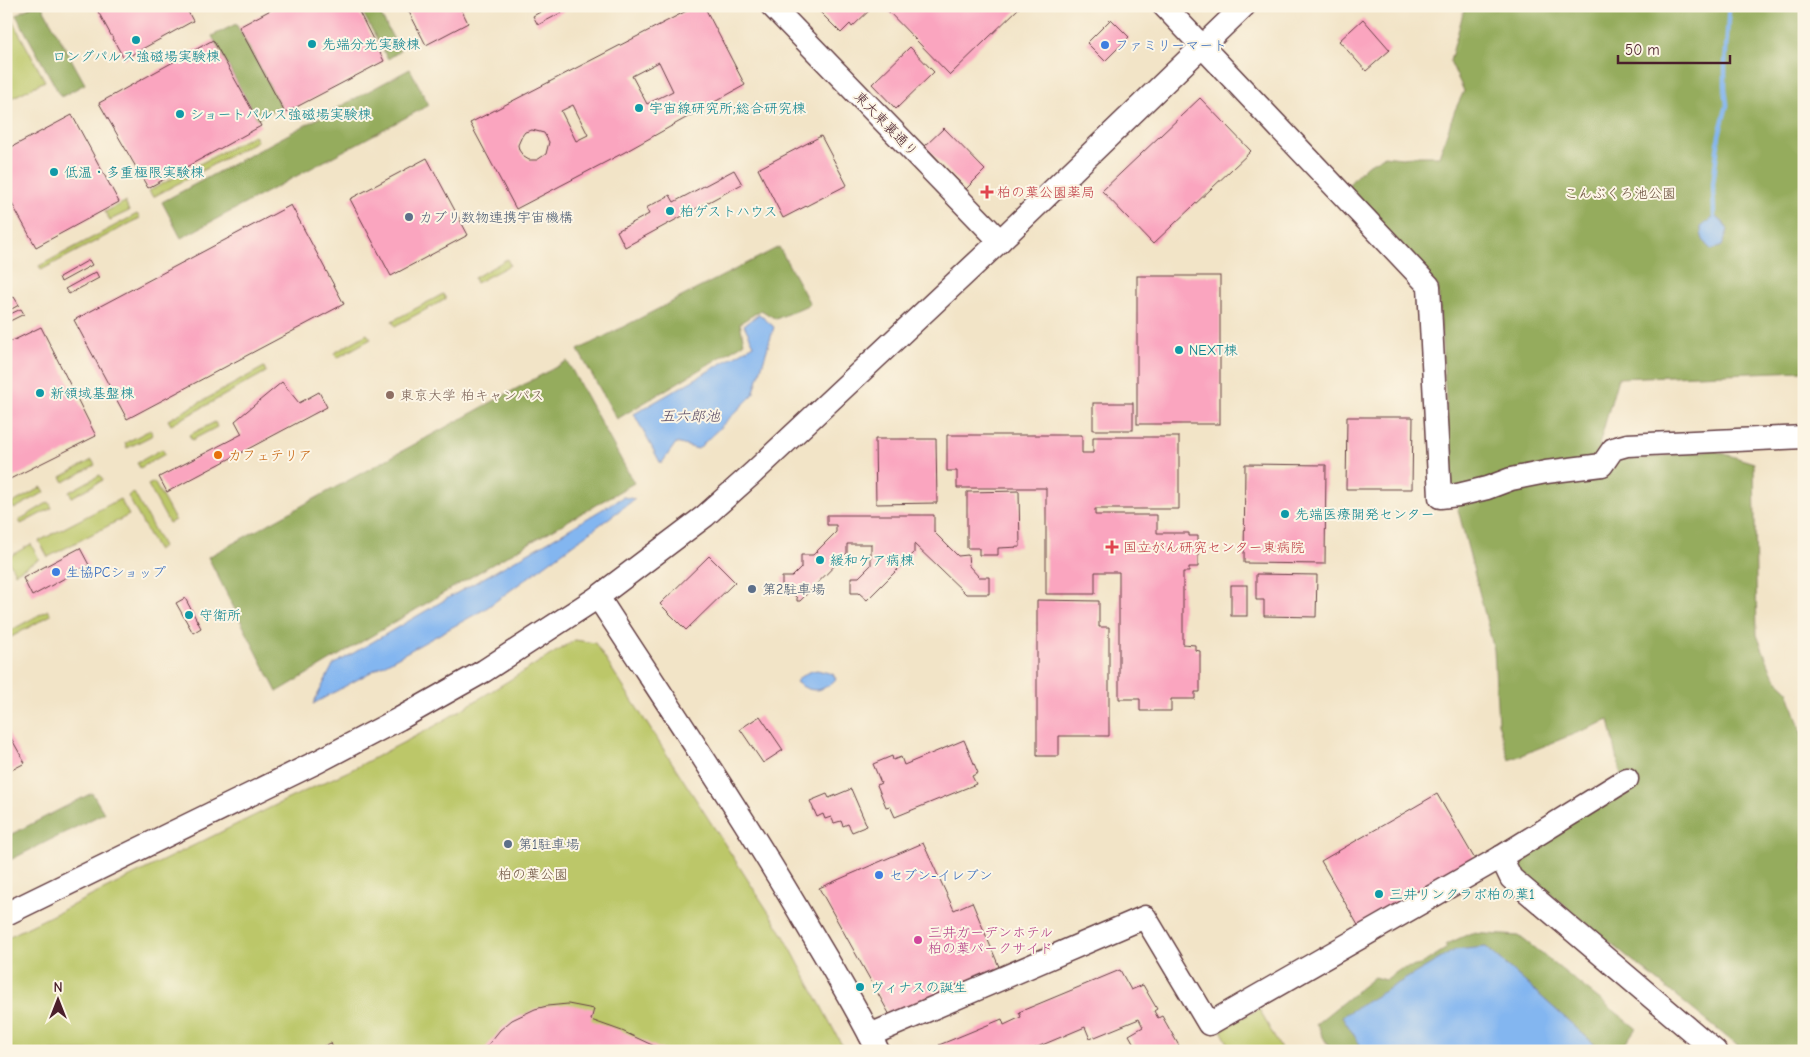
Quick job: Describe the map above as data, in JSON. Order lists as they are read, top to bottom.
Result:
{
  "streets": {
    "street": ["東大東裏通り"]
  },
  "water": ["五六郎池"],
  "parks": ["こんぶくろ池公園", "柏の葉公園"],
  "places": {
    "other": [
      "ロングパルス強磁場実験棟",
      "先端分光実験棟",
      "ファミリーマート",
      "宇宙線研究所;総合研究棟",
      "ショートパルス強磁場実験棟",
      "低温・多重極限実験棟",
      "柏ゲストハウス",
      "カブリ数物連携宇宙機構",
      "NEXT棟",
      "新領域基盤棟",
      "東京大学 柏キャンパス",
      "カフェテリア",
      "先端医療開発センター",
      "緩和ケア病棟",
      "生協PCショップ",
      "第2駐車場",
      "守衛所",
      "第1駐車場",
      "セブン-イレブン",
      "三井リンクラボ柏の葉1",
      "三井ガーデンホテル 柏の葉パークサイド",
      "ヴィナスの誕生"
    ],
    "health": ["柏の葉公園薬局", "国立がん研究センター東病院"]
  },
  "scale_bar": "50 m",
  "north": "top"
}
